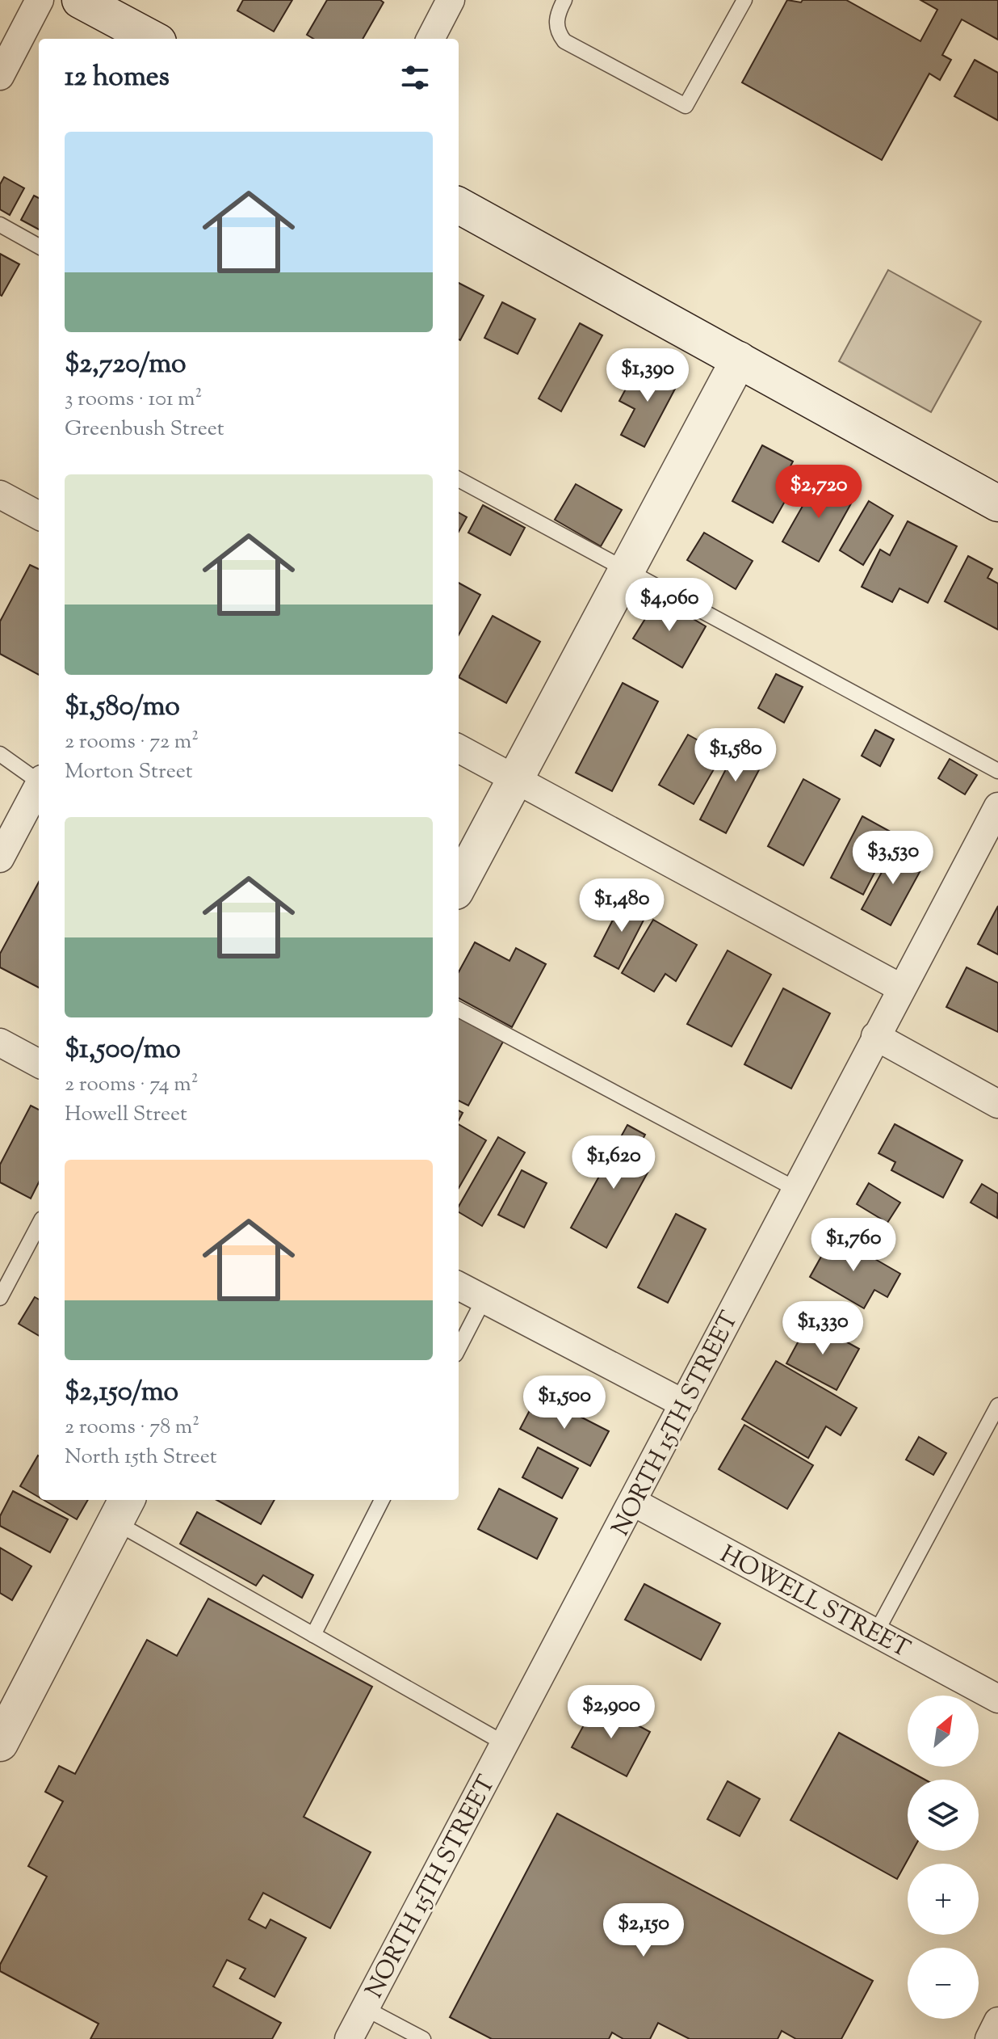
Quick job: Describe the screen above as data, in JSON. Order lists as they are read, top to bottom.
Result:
{
  "streets": {
    "street": ["NORTH 15TH STREET", "HOWELL STREET"]
  },
  "crossings": [
    ["NORTH 15TH STREET", "HOWELL STREET"]
  ],
  "north": "top right",
  "page": {
    "heading": "12 homes",
    "list": [
      {
        "name": "$2,720/mo",
        "note": "3 rooms · 101 m² · Greenbush Street"
      },
      {
        "name": "$1,580/mo",
        "note": "2 rooms · 72 m² · Morton Street"
      },
      {
        "name": "$1,500/mo",
        "note": "2 rooms · 74 m² · Howell Street"
      },
      {
        "name": "$2,150/mo",
        "note": "2 rooms · 78 m² · North 15th Street"
      }
    ],
    "price": [
      "$1,390",
      "$2,720",
      "$4,060",
      "$1,580",
      "$3,530",
      "$1,480",
      "$1,620",
      "$1,760",
      "$1,330",
      "$1,500",
      "$2,900",
      "$2,150"
    ],
    "map_buttons": ["+", "−"]
  }
}
